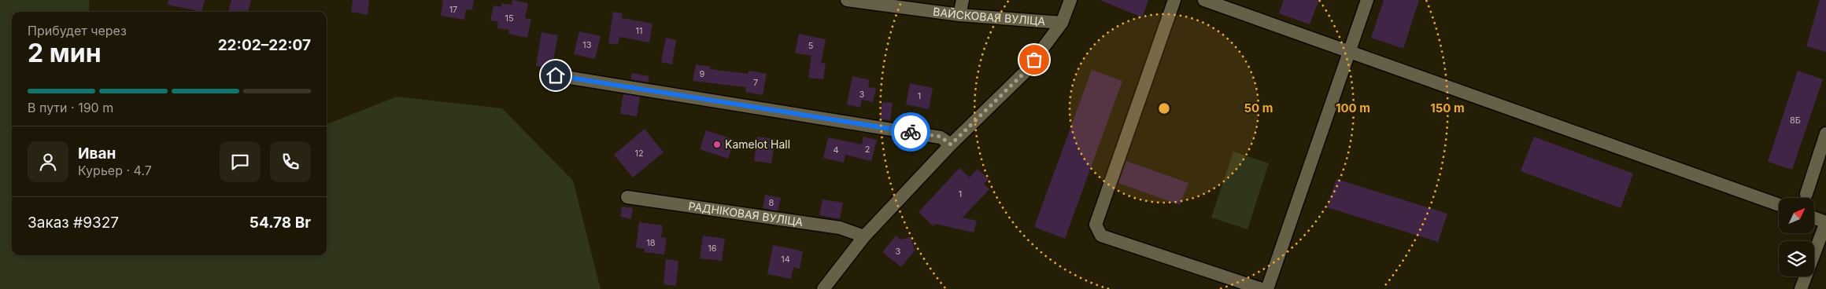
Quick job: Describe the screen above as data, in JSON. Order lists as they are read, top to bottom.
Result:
{
  "streets": {
    "street": ["ВАЙСКОВАЯ ВУЛІЦА", "РАДНІКОВАЯ ВУЛІЦА"]
  },
  "places": ["Kamelot Hall"],
  "house_numbers": [
    "17",
    "15",
    "11",
    "13",
    "5",
    "9",
    "7",
    "3",
    "1",
    "8Б",
    "2",
    "4",
    "12",
    "1",
    "8",
    "18",
    "16",
    "3",
    "14"
  ],
  "north": "top right",
  "page": {
    "heading": ["2 мин", "Прибудет через", "22:02–22:07"],
    "panel": [
      "Иван",
      "Курьер · 4.7",
      "Заказ #9327",
      "54.78 Br"
    ],
    "bar": "В пути · 190 m"
  },
  "rings": ["50 m", "100 m", "150 m"]
}
